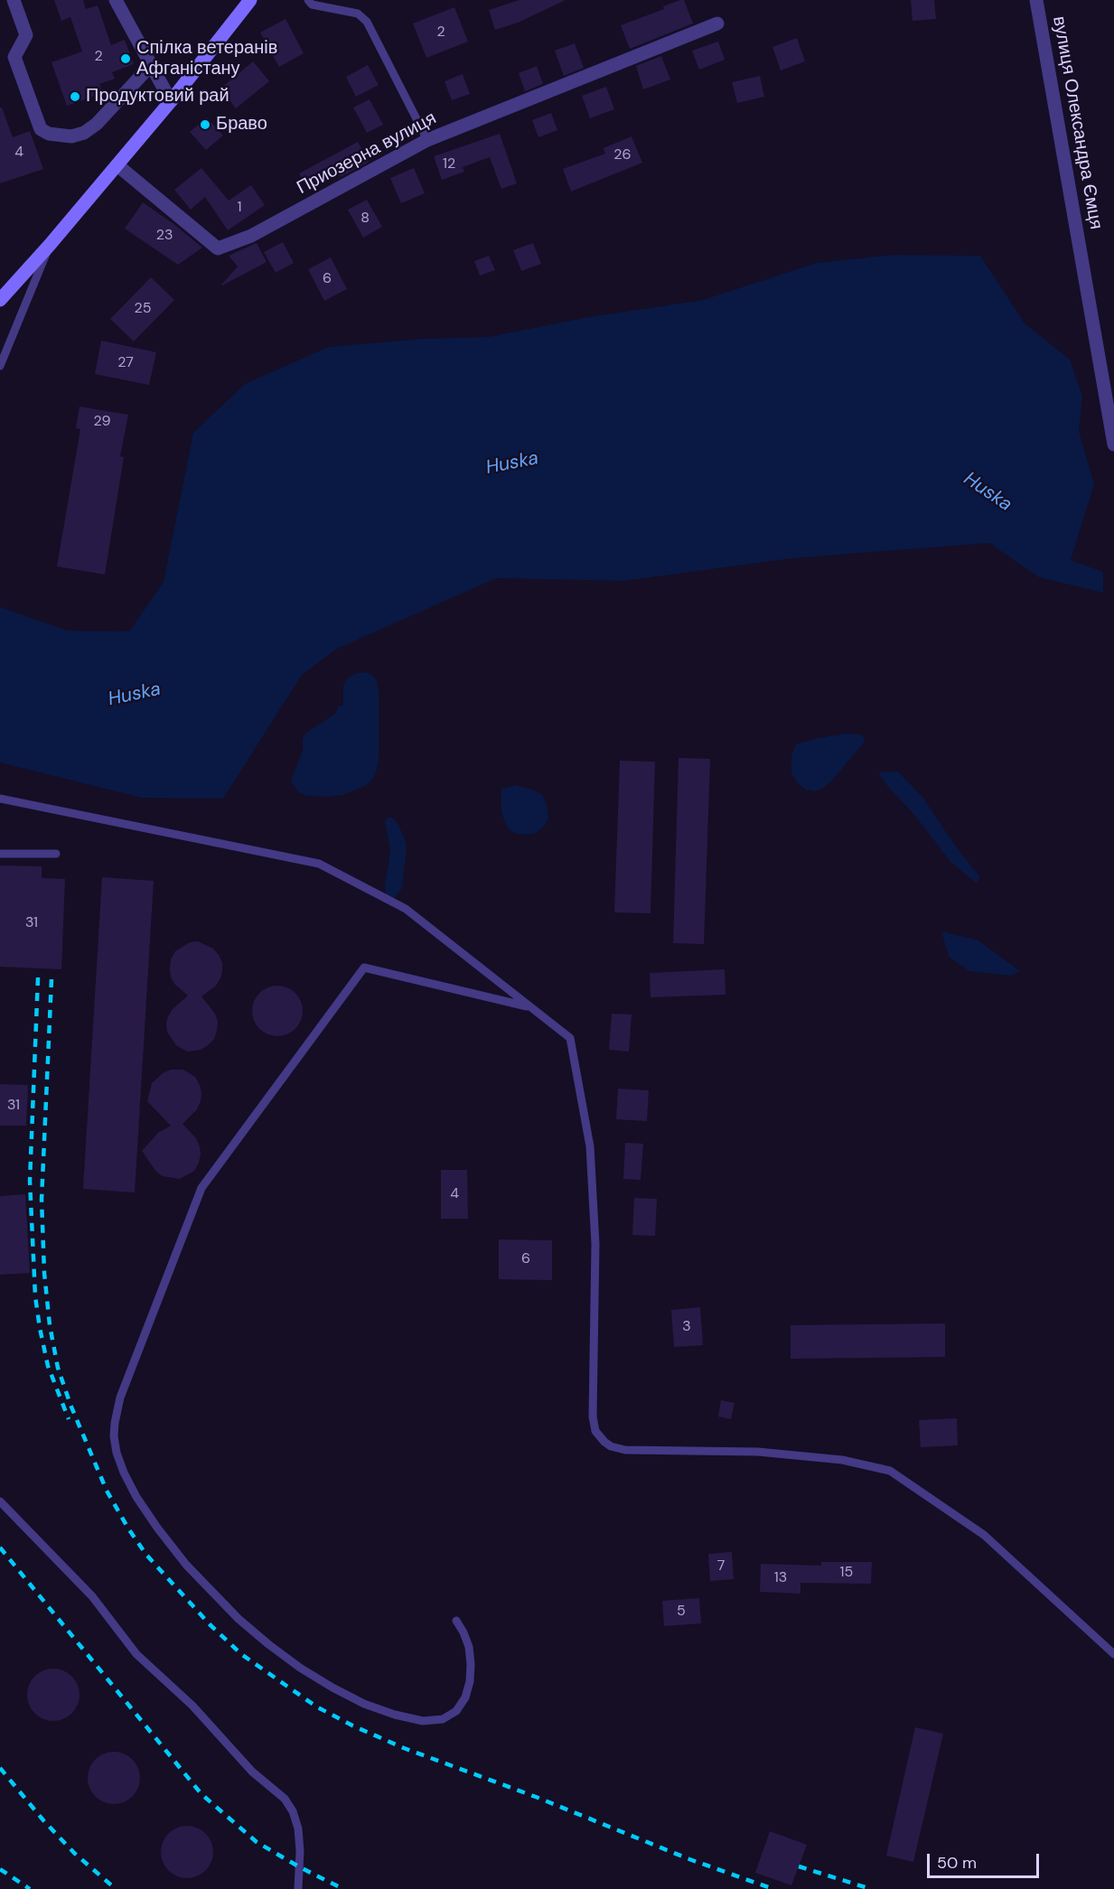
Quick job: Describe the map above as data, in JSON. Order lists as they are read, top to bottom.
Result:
{
  "streets": {
    "street": ["вулиця Олександра Ємця", "Приозерна вулиця"]
  },
  "water": ["Huska"],
  "places": ["Спілка ветеранів Афганістану", "Продуктовий рай", "Браво"],
  "house_numbers": [
    "2",
    "2",
    "4",
    "26",
    "12",
    "1",
    "8",
    "23",
    "6",
    "25",
    "27",
    "29",
    "31",
    "31",
    "4",
    "6",
    "3",
    "7",
    "15",
    "13",
    "5"
  ],
  "scale_bar": "50 m"
}
